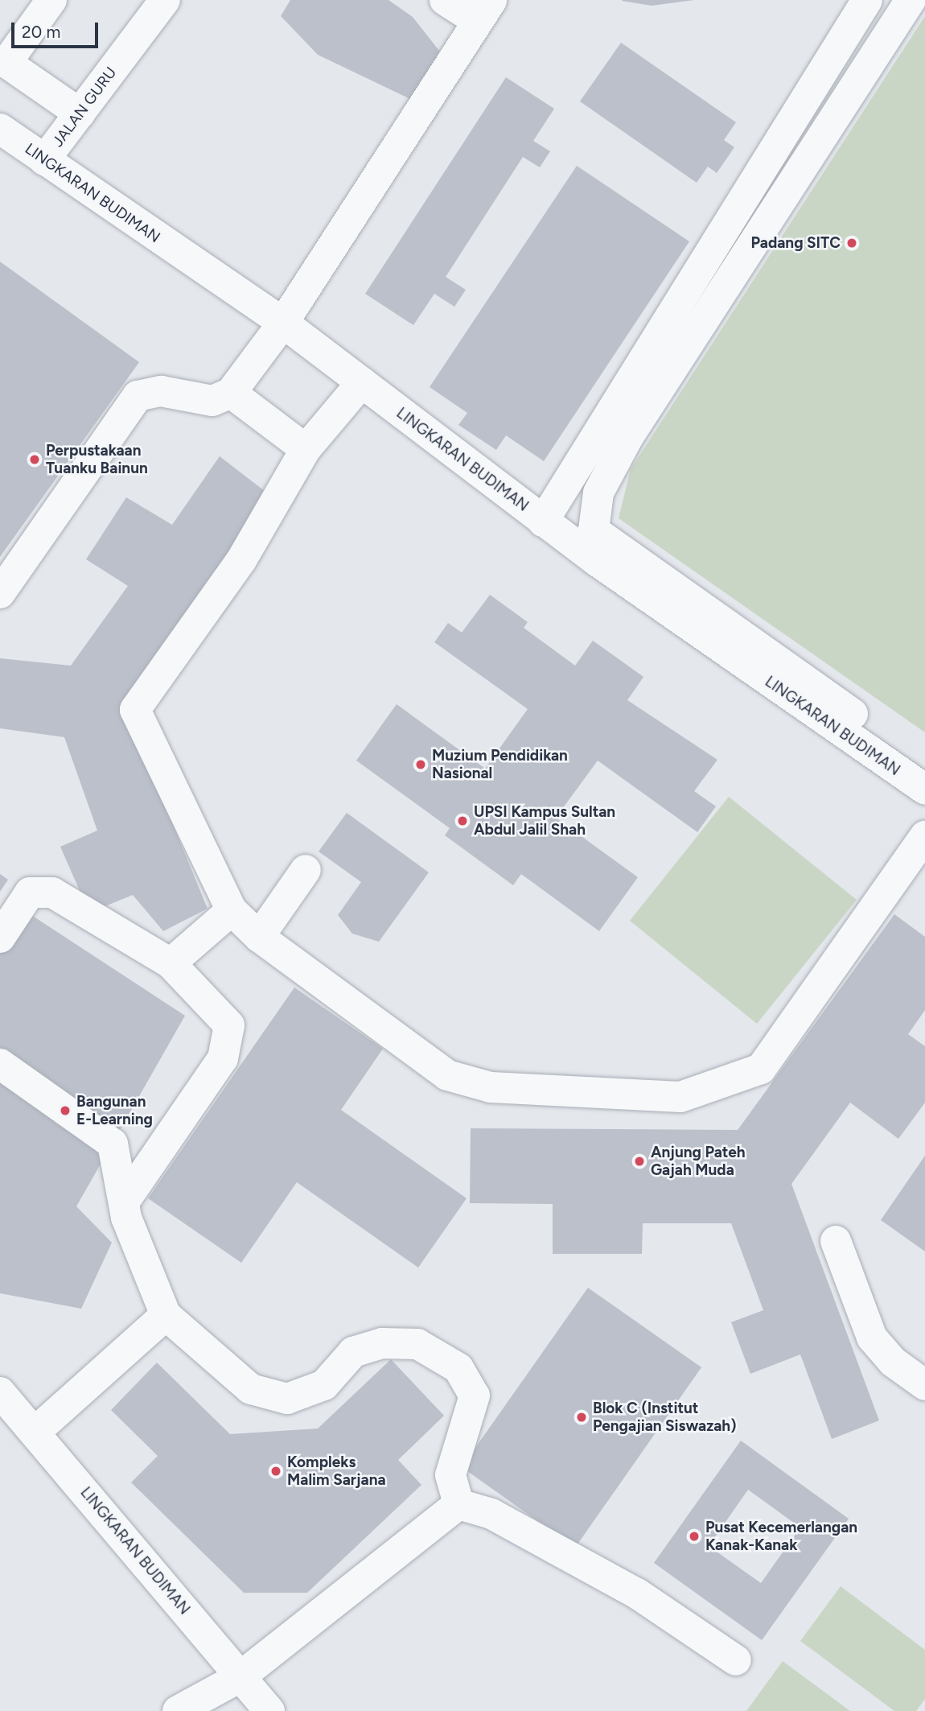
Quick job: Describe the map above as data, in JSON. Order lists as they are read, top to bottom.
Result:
{
  "streets": {
    "street": ["JALAN GURU", "LINGKARAN BUDIMAN"]
  },
  "crossings": [
    ["JALAN GURU", "LINGKARAN BUDIMAN"]
  ],
  "places": [
    "Padang SITC",
    "Perpustakaan Tuanku Bainun",
    "Muzium Pendidikan Nasional",
    "UPSI Kampus Sultan Abdul Jalil Shah",
    "Bangunan E-Learning",
    "Anjung Pateh Gajah Muda",
    "Blok C (Institut Pengajian Siswazah)",
    "Kompleks Malim Sarjana",
    "Pusat Kecemerlangan Kanak-Kanak"
  ],
  "scale_bar": "20 m"
}
